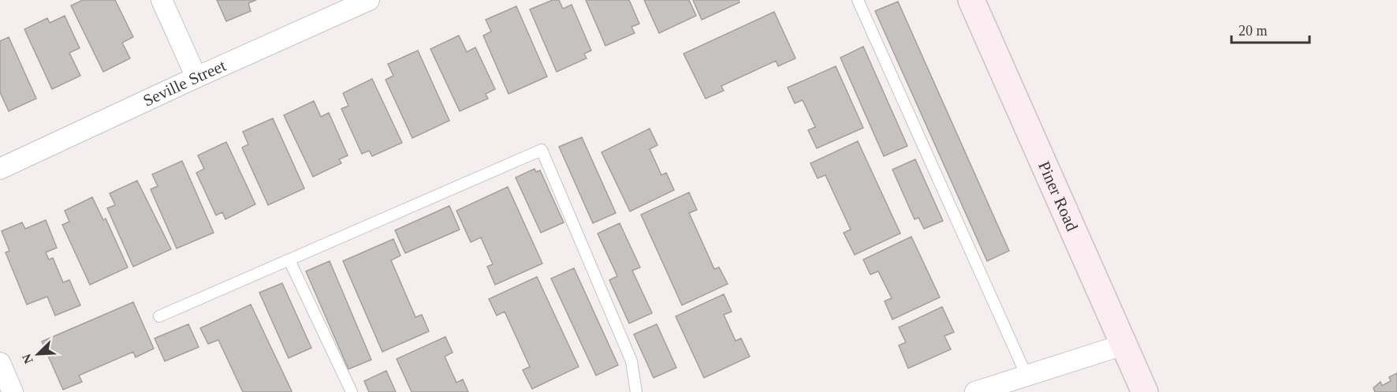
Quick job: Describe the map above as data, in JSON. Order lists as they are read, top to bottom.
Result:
{
  "streets": {
    "main road": ["Piner Road"],
    "street": ["Seville Street"]
  },
  "scale_bar": "20 m",
  "north": "bottom left"
}
